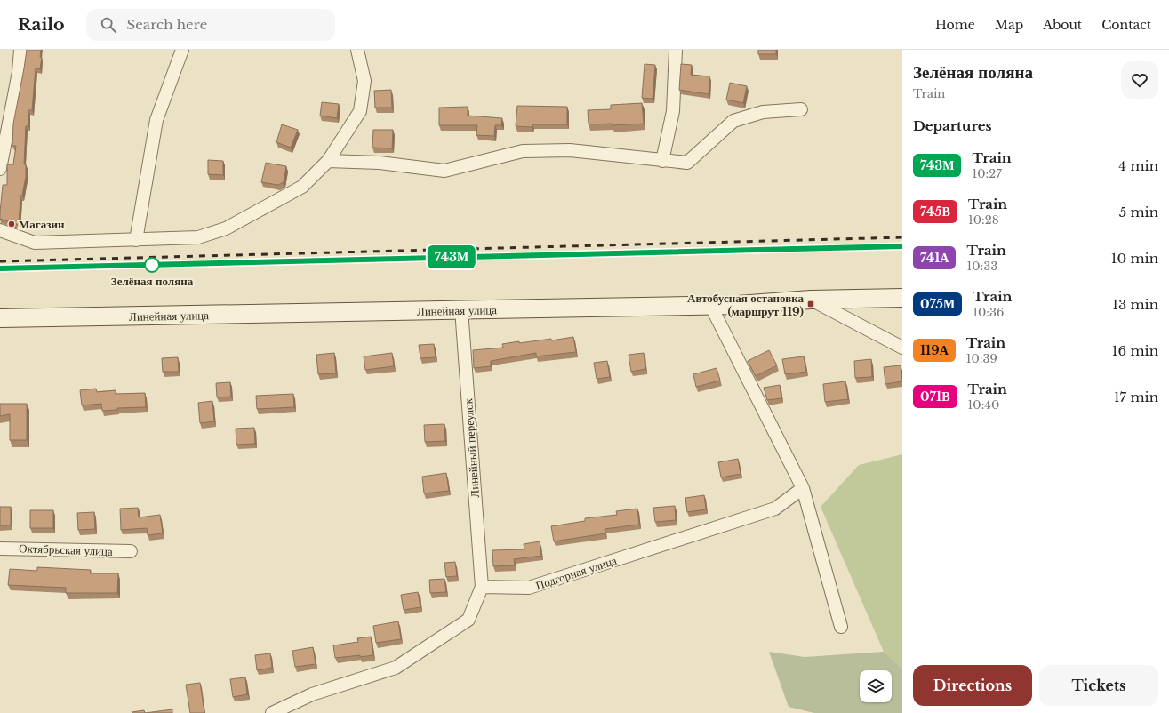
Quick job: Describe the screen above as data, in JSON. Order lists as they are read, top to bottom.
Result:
{
  "streets": {
    "street": [
      "Линейная улица",
      "Линейный переулок",
      "Октябрьская улица",
      "Подгорная улица"
    ]
  },
  "crossings": [
    ["Линейная улица", "Линейный переулок"],
    ["Линейный переулок", "Подгорная улица"]
  ],
  "places": {
    "other": ["Магазин", "Зелёная поляна"],
    "transit": ["Автобусная остановка (маршрут 119)"]
  },
  "page": {
    "header": "Railo",
    "search": "Search here",
    "nav": [
      "Home",
      "Map",
      "About",
      "Contact"
    ],
    "on_map": "743М",
    "heading": [
      ["Зелёная поляна", "Train"],
      "Departures"
    ],
    "list": [
      {
        "mark": "743М",
        "name": "Train",
        "note": "10:27",
        "value": "4 min"
      },
      {
        "mark": "745В",
        "name": "Train",
        "note": "10:28",
        "value": "5 min"
      },
      {
        "mark": "741А",
        "name": "Train",
        "note": "10:33",
        "value": "10 min"
      },
      {
        "mark": "075М",
        "name": "Train",
        "note": "10:36",
        "value": "13 min"
      },
      {
        "mark": "119А",
        "name": "Train",
        "note": "10:39",
        "value": "16 min"
      },
      {
        "mark": "071В",
        "name": "Train",
        "note": "10:40",
        "value": "17 min"
      }
    ],
    "buttons": ["Directions", "Tickets"]
  }
}
